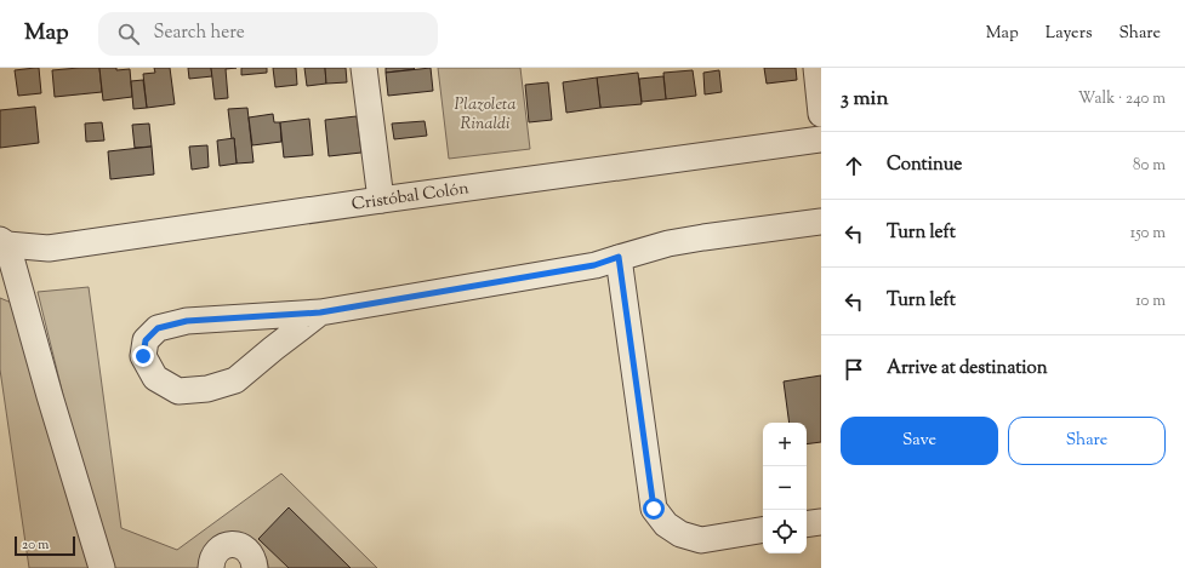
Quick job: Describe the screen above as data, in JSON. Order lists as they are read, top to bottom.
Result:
{
  "streets": {
    "street": ["Cristóbal Colón"]
  },
  "parks": ["Plazoleta Rinaldi"],
  "scale_bar": "20 m",
  "page": {
    "header": "Map",
    "search": "Search here",
    "nav": ["Map", "Layers", "Share"],
    "heading": ["3 min", "Walk · 240 m"],
    "list": [
      ["Continue", "80 m"],
      ["Turn left", "150 m"],
      ["Turn left", "10 m"],
      "Arrive at destination"
    ],
    "buttons": ["Save", "Share"],
    "map_buttons": ["+", "−"],
    "scale": "20 m"
  }
}
